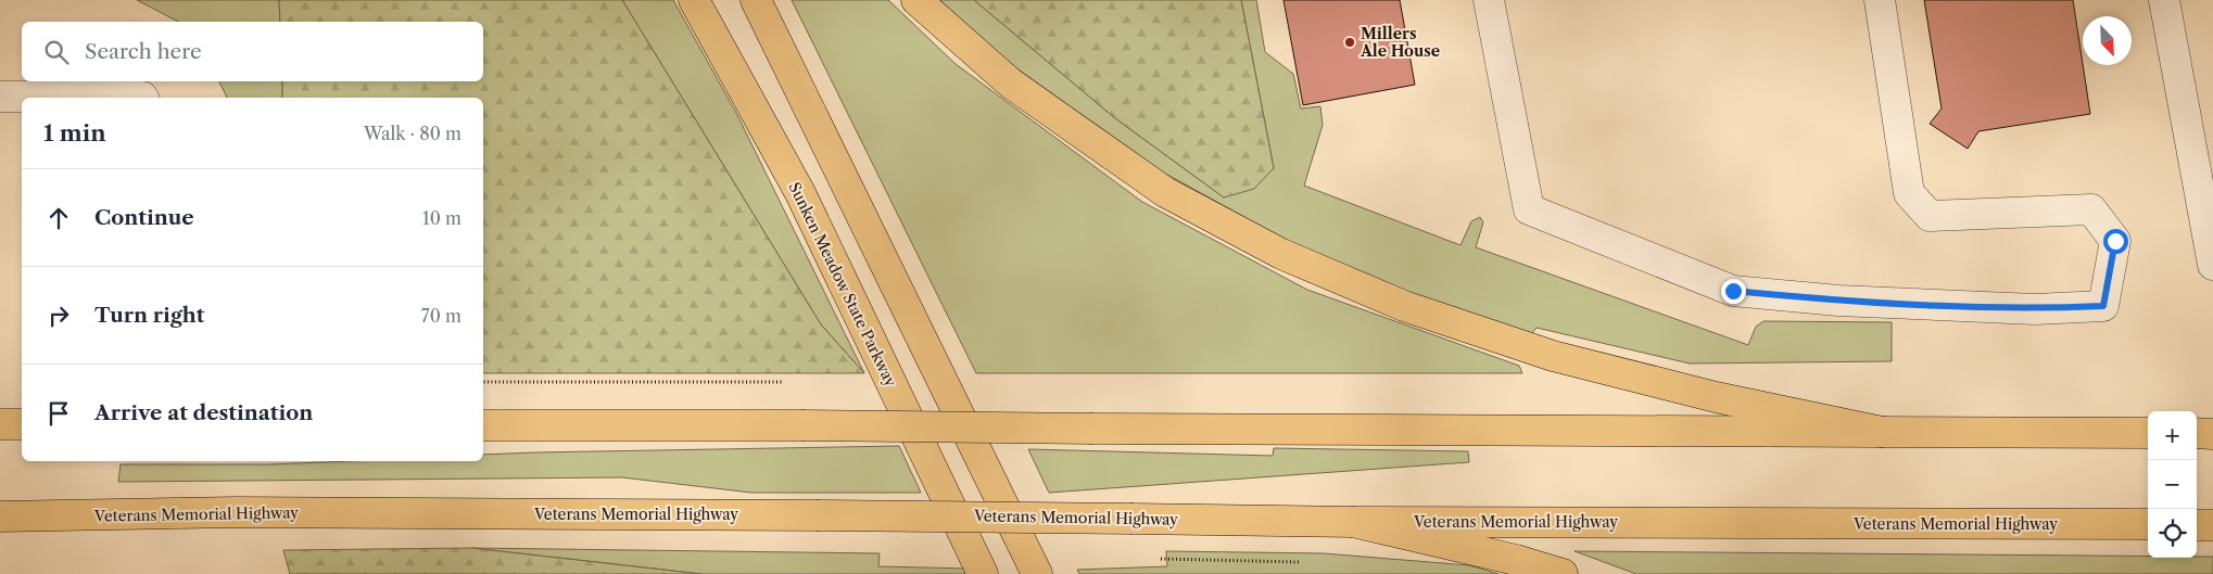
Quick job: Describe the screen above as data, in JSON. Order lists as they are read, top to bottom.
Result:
{
  "streets": {
    "main road": ["Sunken Meadow State Parkway", "Veterans Memorial Highway"]
  },
  "places": ["Millers Ale House"],
  "north": "bottom right",
  "page": {
    "search": "Search here",
    "heading": ["1 min", "Walk · 80 m"],
    "list": [
      ["Continue", "10 m"],
      ["Turn right", "70 m"],
      "Arrive at destination"
    ],
    "map_buttons": ["+", "−"]
  }
}
